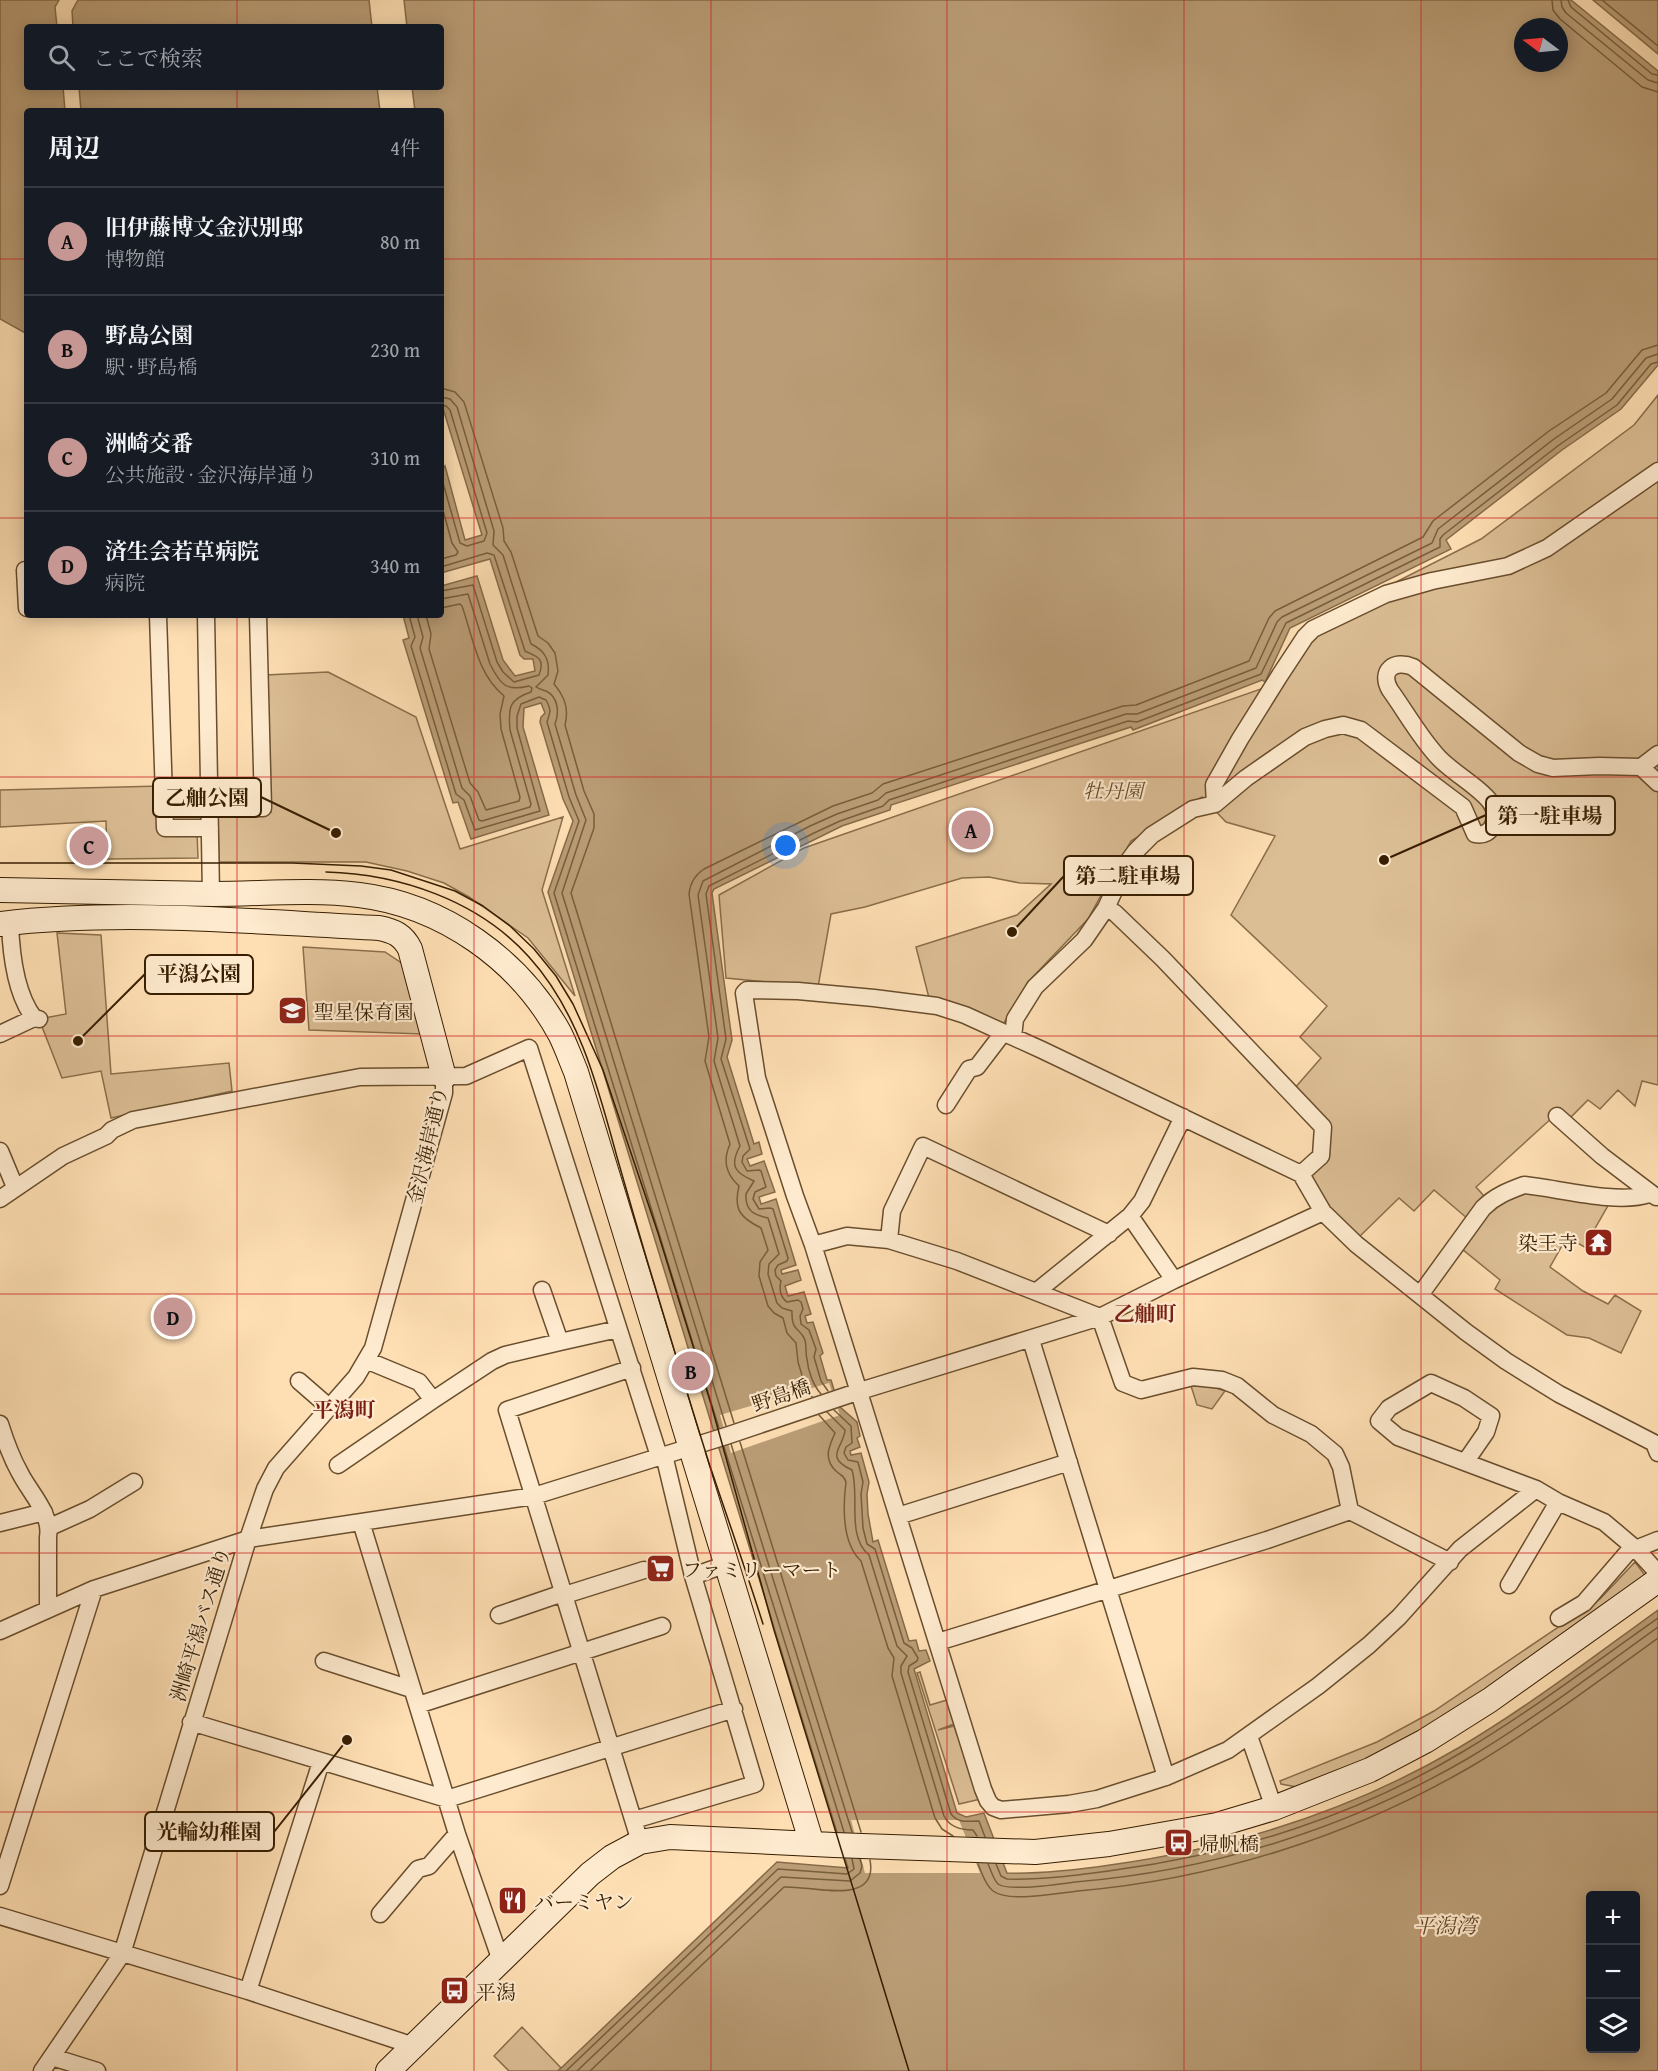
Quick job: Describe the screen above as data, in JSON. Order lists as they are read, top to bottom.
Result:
{
  "streets": {
    "street": ["金沢海岸通り", "野島橋", "洲崎平潟バス通り"]
  },
  "crossings": [
    ["金沢海岸通り", "洲崎平潟バス通り"],
    ["野島橋", "洲崎平潟バス通り"]
  ],
  "districts": ["乙舳町", "平潟町"],
  "water": ["平潟湾"],
  "parks": ["牡丹園"],
  "places": {
    "other": [
      "乙舳公園",
      "第一駐車場",
      "第二駐車場",
      "平潟公園",
      "光輪幼稚園"
    ],
    "school or university": ["聖星保育園"],
    "temple": ["染王寺"],
    "supermarket": ["ファミリーマート"],
    "bus stop": ["帰帆橋", "平潟"],
    "restaurant": ["バーミヤン"]
  },
  "north": "left",
  "page": {
    "search": "ここで検索",
    "heading": ["周辺", "4件"],
    "list": [
      {
        "mark": "A",
        "name": "旧伊藤博文金沢別邸",
        "note": "博物館",
        "value": "80 m"
      },
      {
        "mark": "B",
        "name": "野島公園",
        "note": "駅 · 野島橋",
        "value": "230 m"
      },
      {
        "mark": "C",
        "name": "洲崎交番",
        "note": "公共施設 · 金沢海岸通り",
        "value": "310 m"
      },
      {
        "mark": "D",
        "name": "済生会若草病院",
        "note": "病院",
        "value": "340 m"
      }
    ],
    "pins": [
      "A",
      "C",
      "D",
      "B"
    ],
    "map_buttons": ["+", "−"]
  }
}
